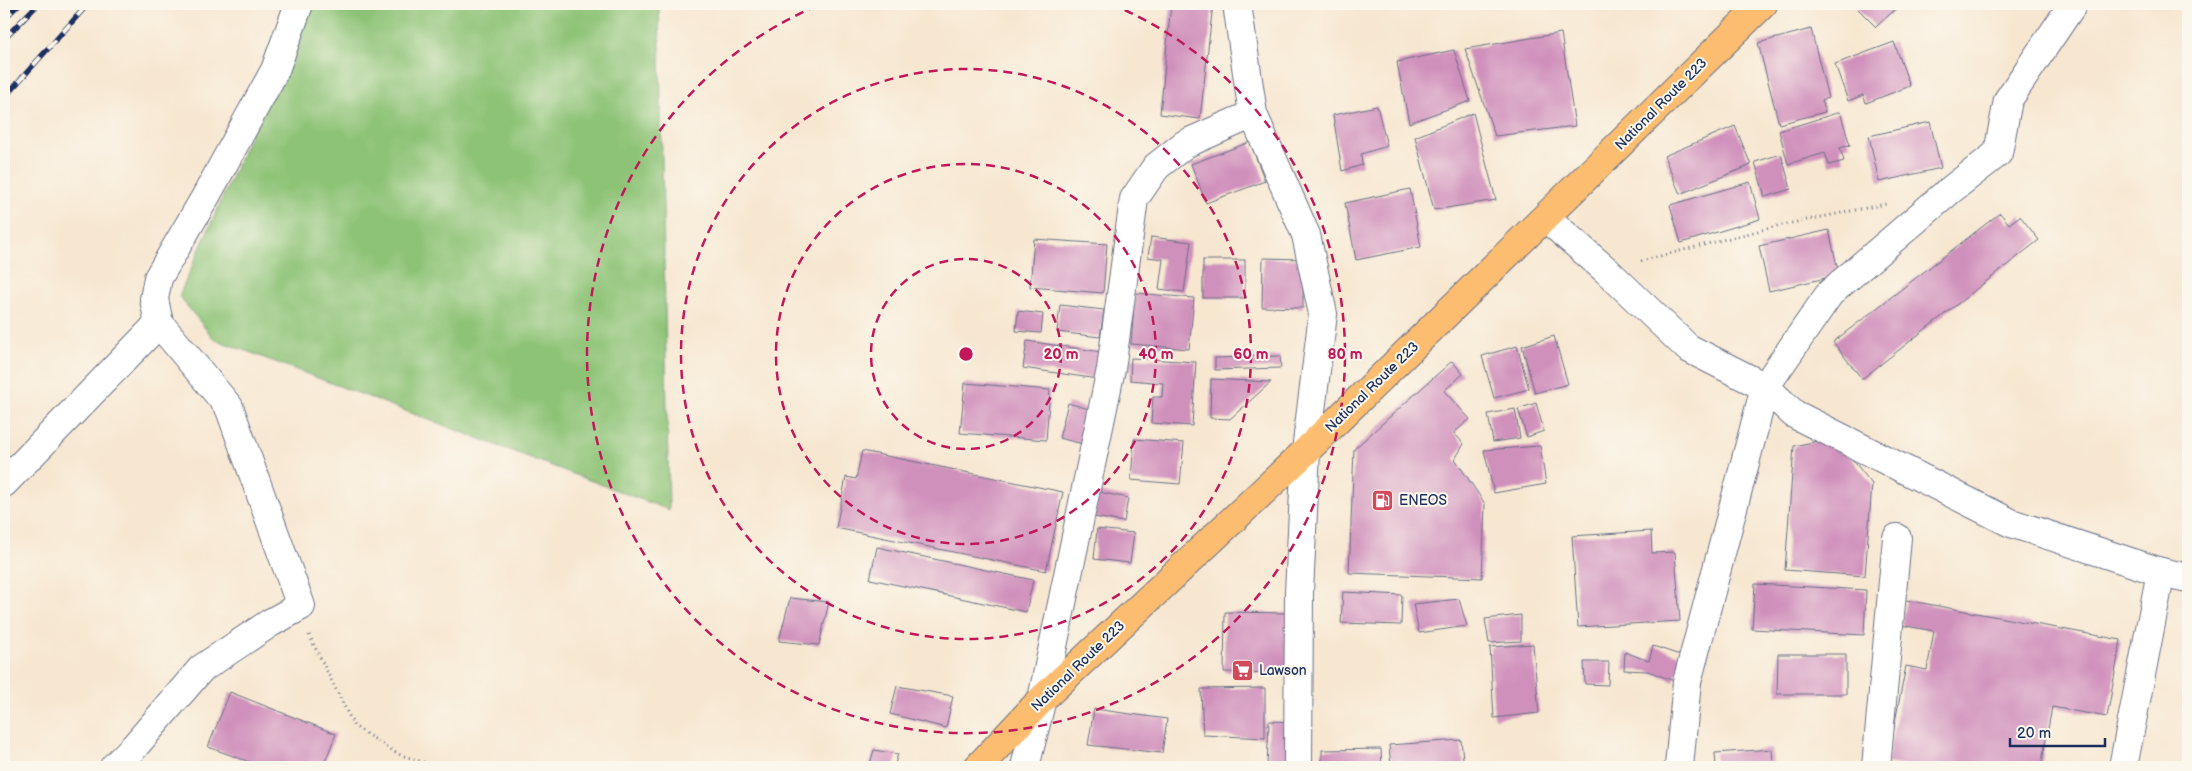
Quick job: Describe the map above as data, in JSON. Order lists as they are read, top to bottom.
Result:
{
  "streets": {
    "highway": ["National Route 223"]
  },
  "places": {
    "fuel station": ["ENEOS"],
    "supermarket": ["Lawson"]
  },
  "scale_bar": "20 m",
  "rings": [
    "20 m",
    "40 m",
    "60 m",
    "80 m"
  ]
}
